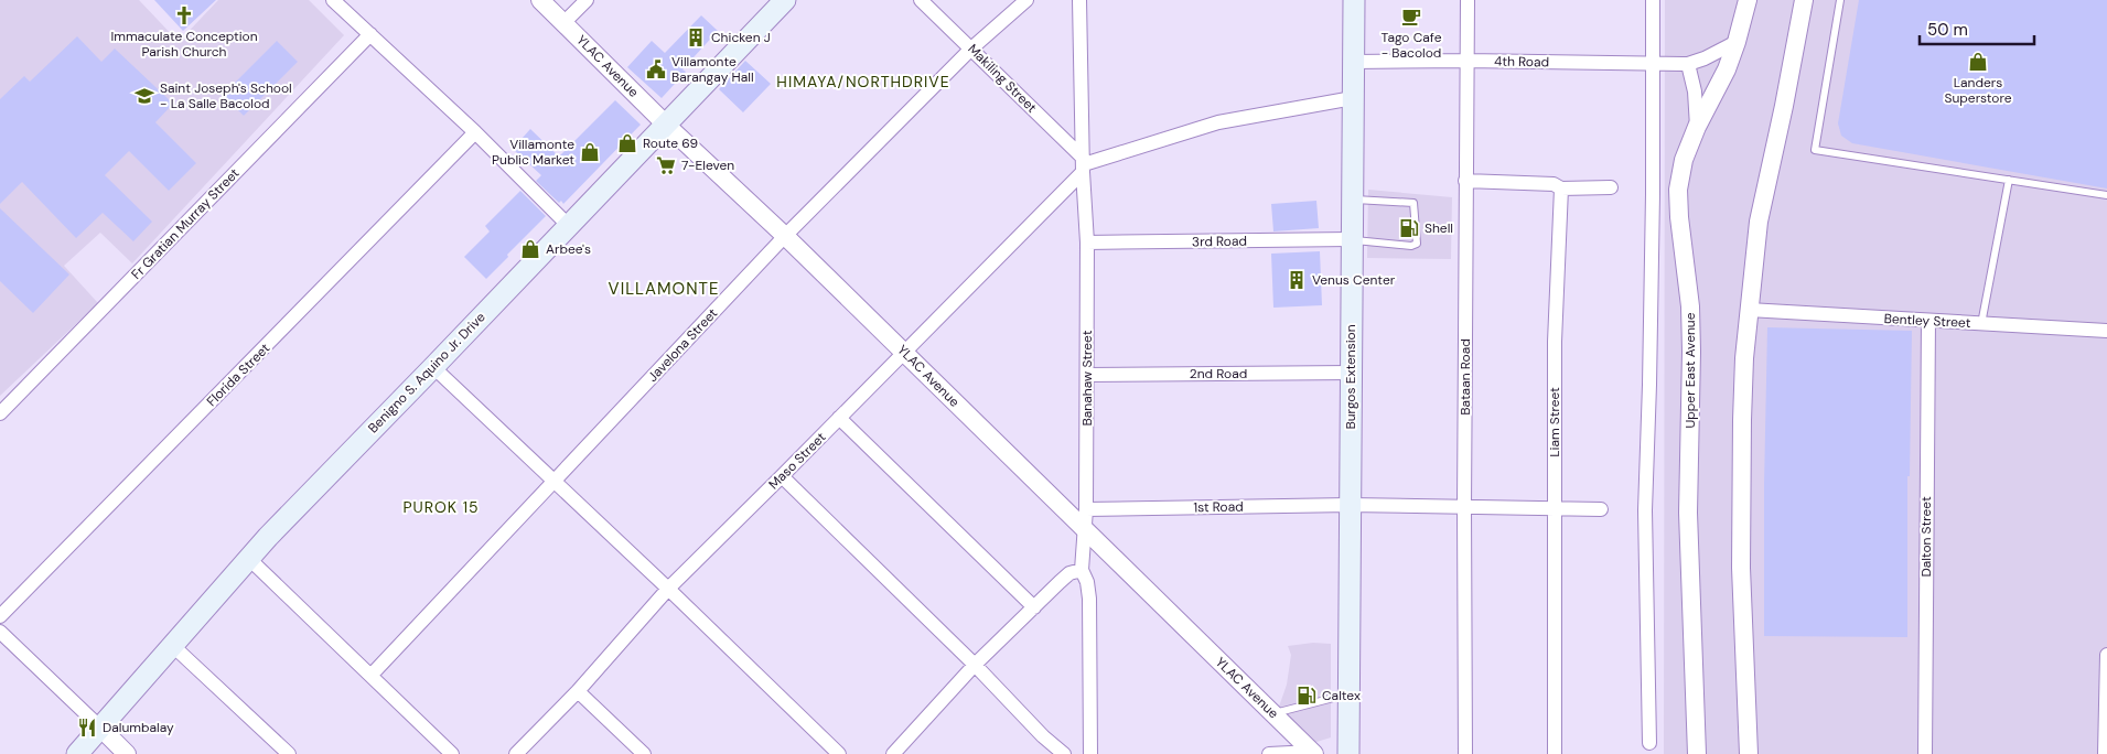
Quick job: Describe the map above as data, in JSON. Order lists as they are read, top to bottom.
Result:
{
  "streets": {
    "main road": ["Benigno S. Aquino Jr. Drive", "Burgos Extension"],
    "street": [
      "4th Road",
      "YLAC Avenue",
      "Makiling Street",
      "Fr Gratian Murray Street",
      "3rd Road",
      "Bentley Street",
      "Javelona Street",
      "Upper East Avenue",
      "2nd Road",
      "Florida Street",
      "Bataan Road",
      "Banahaw Street",
      "Liam Street",
      "Maso Street",
      "1st Road",
      "Dalton Street"
    ]
  },
  "crossings": [
    ["4th Road", "Upper East Avenue"],
    ["4th Road", "Burgos Extension"],
    ["4th Road", "Bataan Road"],
    ["YLAC Avenue", "Javelona Street"],
    ["YLAC Avenue", "Benigno S. Aquino Jr. Drive"],
    ["YLAC Avenue", "Banahaw Street"],
    ["YLAC Avenue", "Maso Street"],
    ["Makiling Street", "Javelona Street"],
    ["Makiling Street", "Banahaw Street"],
    ["Makiling Street", "Maso Street"],
    ["3rd Road", "Burgos Extension"],
    ["3rd Road", "Banahaw Street"],
    ["Bentley Street", "Dalton Street"],
    ["2nd Road", "Burgos Extension"],
    ["2nd Road", "Banahaw Street"],
    ["Burgos Extension", "1st Road"],
    ["Bataan Road", "1st Road"],
    ["Banahaw Street", "Maso Street"],
    ["Banahaw Street", "1st Road"],
    ["Liam Street", "1st Road"]
  ],
  "districts": ["HIMAYA/NORTHDRIVE", "VILLAMONTE", "PUROK 15"],
  "places": {
    "church": ["Immaculate Conception Parish Church"],
    "cafe": ["Tago Cafe - Bacolod"],
    "building": ["Chicken J", "Venus Center"],
    "shop": [
      "Landers Superstore",
      "Route 69",
      "Villamonte Public Market",
      "Arbee's"
    ],
    "public building": ["Villamonte Barangay Hall"],
    "school or university": ["Saint Joseph's School - La Salle Bacolod"],
    "supermarket": ["7-Eleven"],
    "fuel station": ["Shell", "Caltex"],
    "restaurant": ["Dalumbalay"]
  },
  "scale_bar": "50 m"
}
